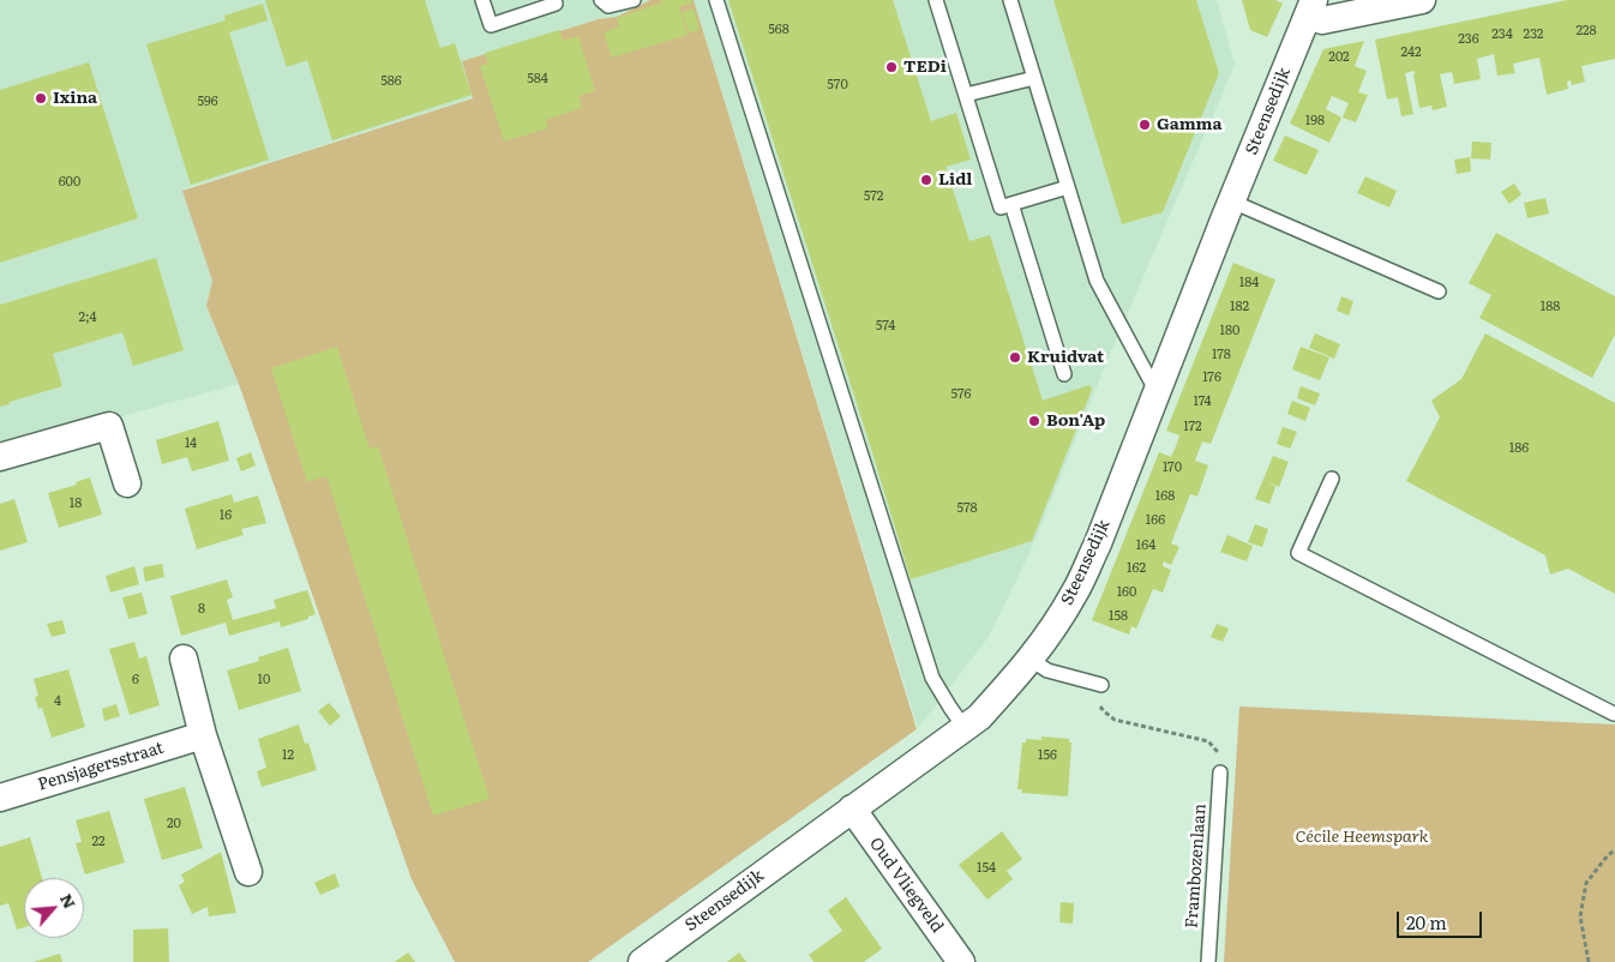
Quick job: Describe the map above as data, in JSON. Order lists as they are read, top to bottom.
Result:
{
  "streets": {
    "street": ["Steensedijk", "Pensjagersstraat", "Oud Vliegveld"],
    "lane": ["Frambozenlaan"]
  },
  "crossings": [
    ["Steensedijk", "Oud Vliegveld"]
  ],
  "parks": ["Cécile Heemspark"],
  "places": [
    "TEDi",
    "Ixina",
    "Gamma",
    "Lidl",
    "Kruidvat",
    "Bon'Ap"
  ],
  "house_numbers": [
    "568",
    "228",
    "234",
    "232",
    "236",
    "242",
    "202",
    "584",
    "586",
    "570",
    "596",
    "198",
    "600",
    "572",
    "184",
    "182",
    "188",
    "2;4",
    "574",
    "180",
    "178",
    "176",
    "576",
    "174",
    "172",
    "14",
    "186",
    "170",
    "168",
    "18",
    "578",
    "16",
    "166",
    "164",
    "162",
    "160",
    "8",
    "158",
    "6",
    "10",
    "4",
    "12",
    "156",
    "20",
    "22",
    "154"
  ],
  "scale_bar": "20 m",
  "north": "top right"
}
